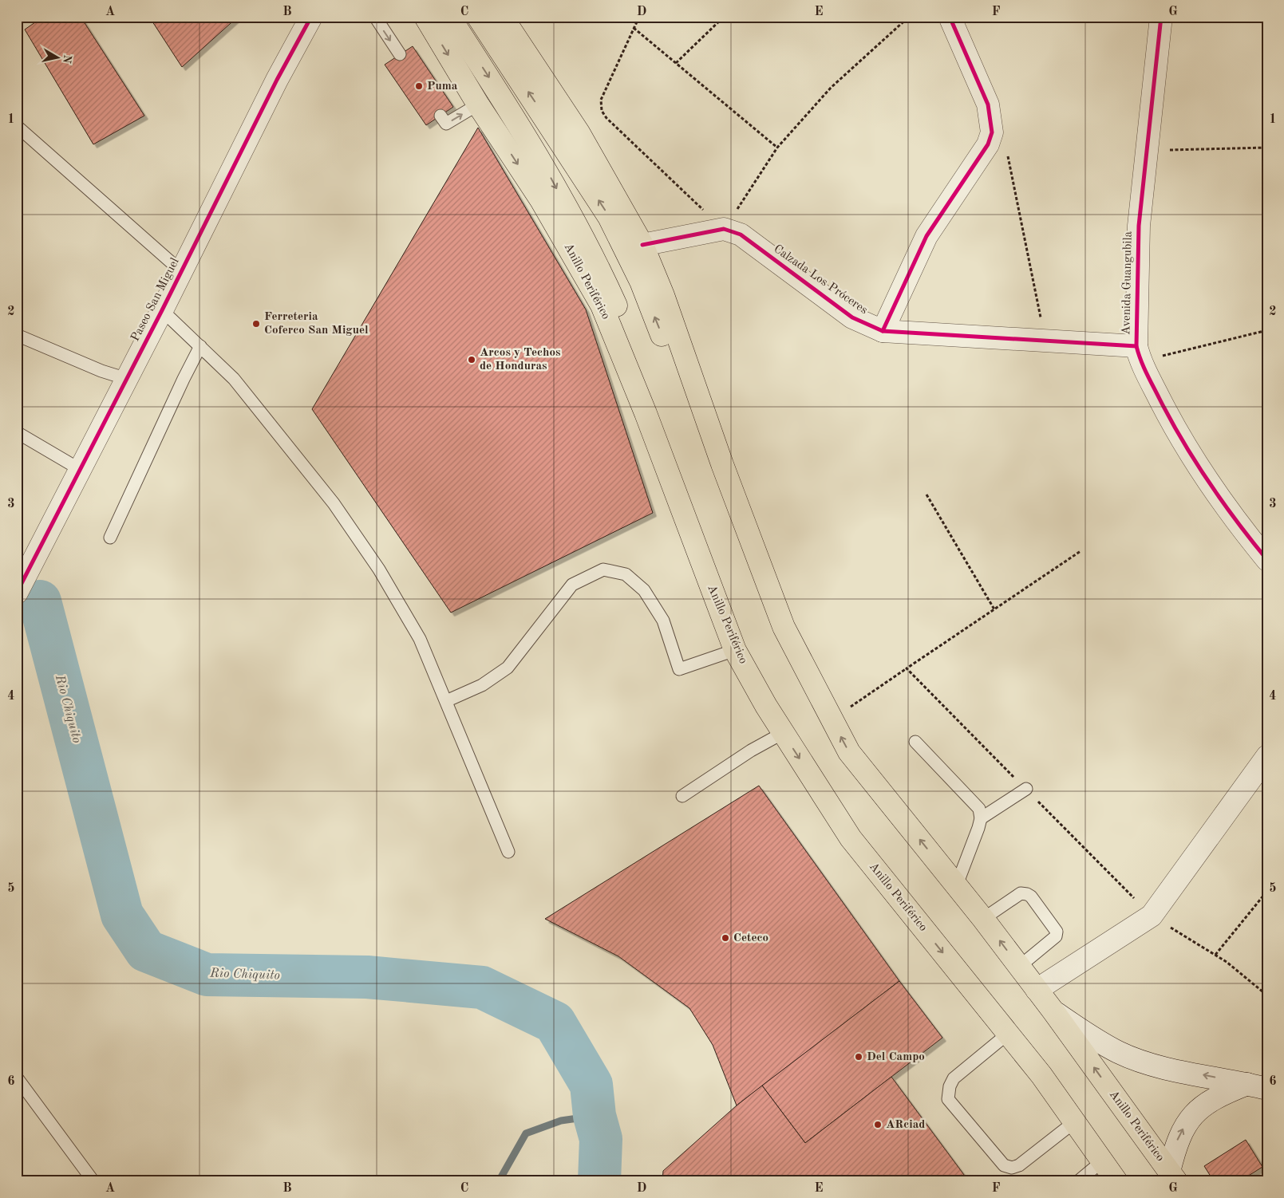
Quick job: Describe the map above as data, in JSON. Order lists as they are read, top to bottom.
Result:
{
  "streets": {
    "highway": ["Anillo Periférico"],
    "street": ["Calzada Los Próceres", "Avenida Guangubila", "Paseo San Miguel"]
  },
  "crossings": [
    ["Calzada Los Próceres", "Avenida Guangubila"]
  ],
  "water": ["Rio Chiquito"],
  "places": [
    "Puma",
    "Ferreteria Coferco San Miguel",
    "Arcos y Techos de Honduras",
    "Ceteco",
    "Del Campo",
    "ARciad"
  ],
  "north": "right",
  "grid": {
    "columns": [
      "A",
      "B",
      "C",
      "D",
      "E",
      "F",
      "G"
    ],
    "rows": [
      "1",
      "2",
      "3",
      "4",
      "5",
      "6"
    ]
  }
}
